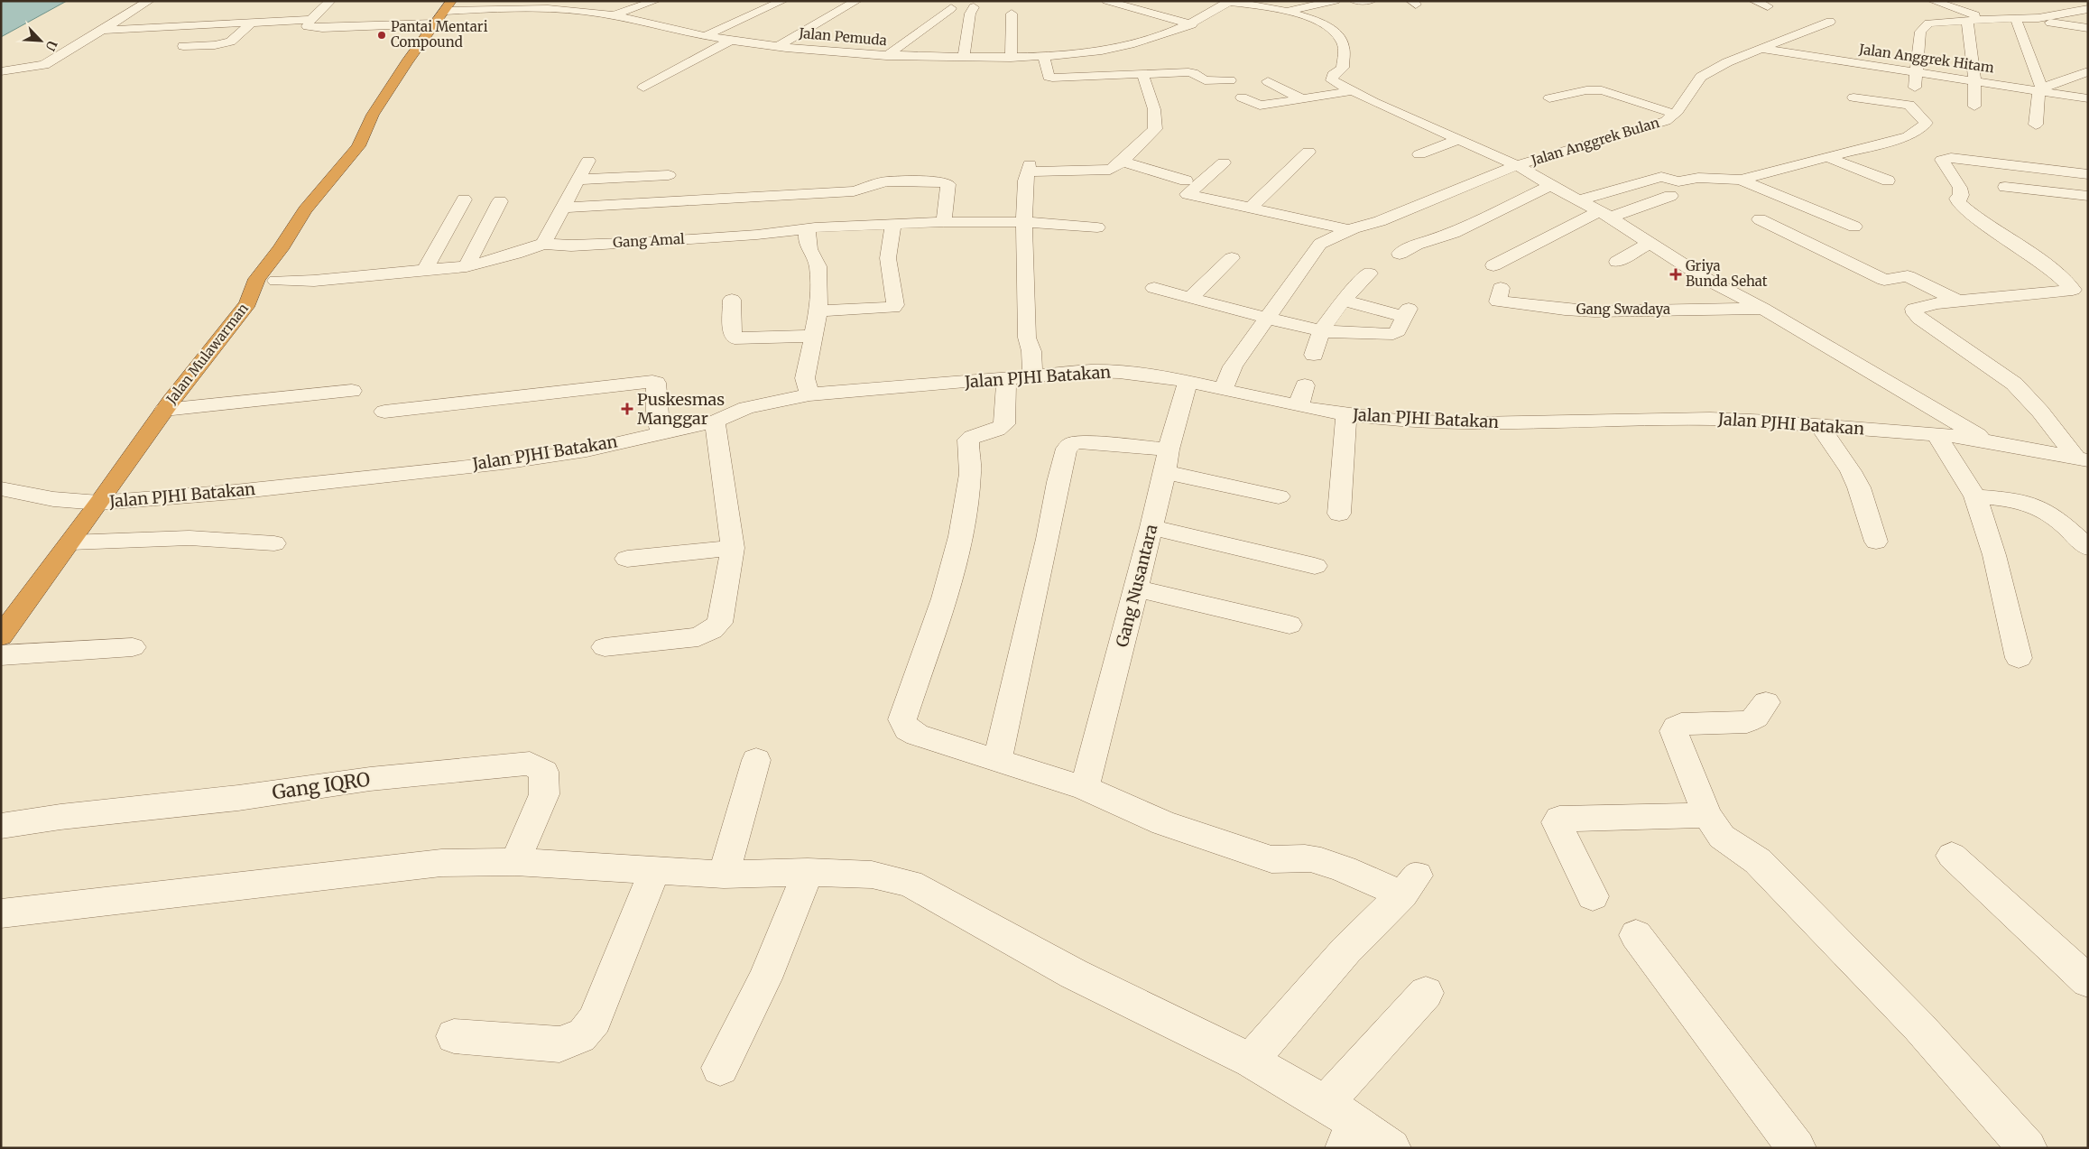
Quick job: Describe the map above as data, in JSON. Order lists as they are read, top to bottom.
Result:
{
  "streets": {
    "highway": ["Jalan Mulawarman"],
    "street": [
      "Jalan Pemuda",
      "Jalan Anggrek Hitam",
      "Jalan Anggrek Bulan",
      "Gang Amal",
      "Gang Swadaya",
      "Jalan PJHI Batakan",
      "Gang Nusantara",
      "Gang IQRO"
    ]
  },
  "crossings": [
    ["Jalan Pemuda", "Jalan Mulawarman"],
    ["Jalan Anggrek Hitam", "Jalan Anggrek Bulan"],
    ["Jalan Anggrek Bulan", "Jalan PJHI Batakan"],
    ["Jalan Mulawarman", "Jalan PJHI Batakan"],
    ["Jalan PJHI Batakan", "Gang Nusantara"]
  ],
  "places": {
    "other": ["Pantai Mentari Compound"],
    "health": ["Griya Bunda Sehat", "Puskesmas Manggar"]
  },
  "north": "bottom right"
}
